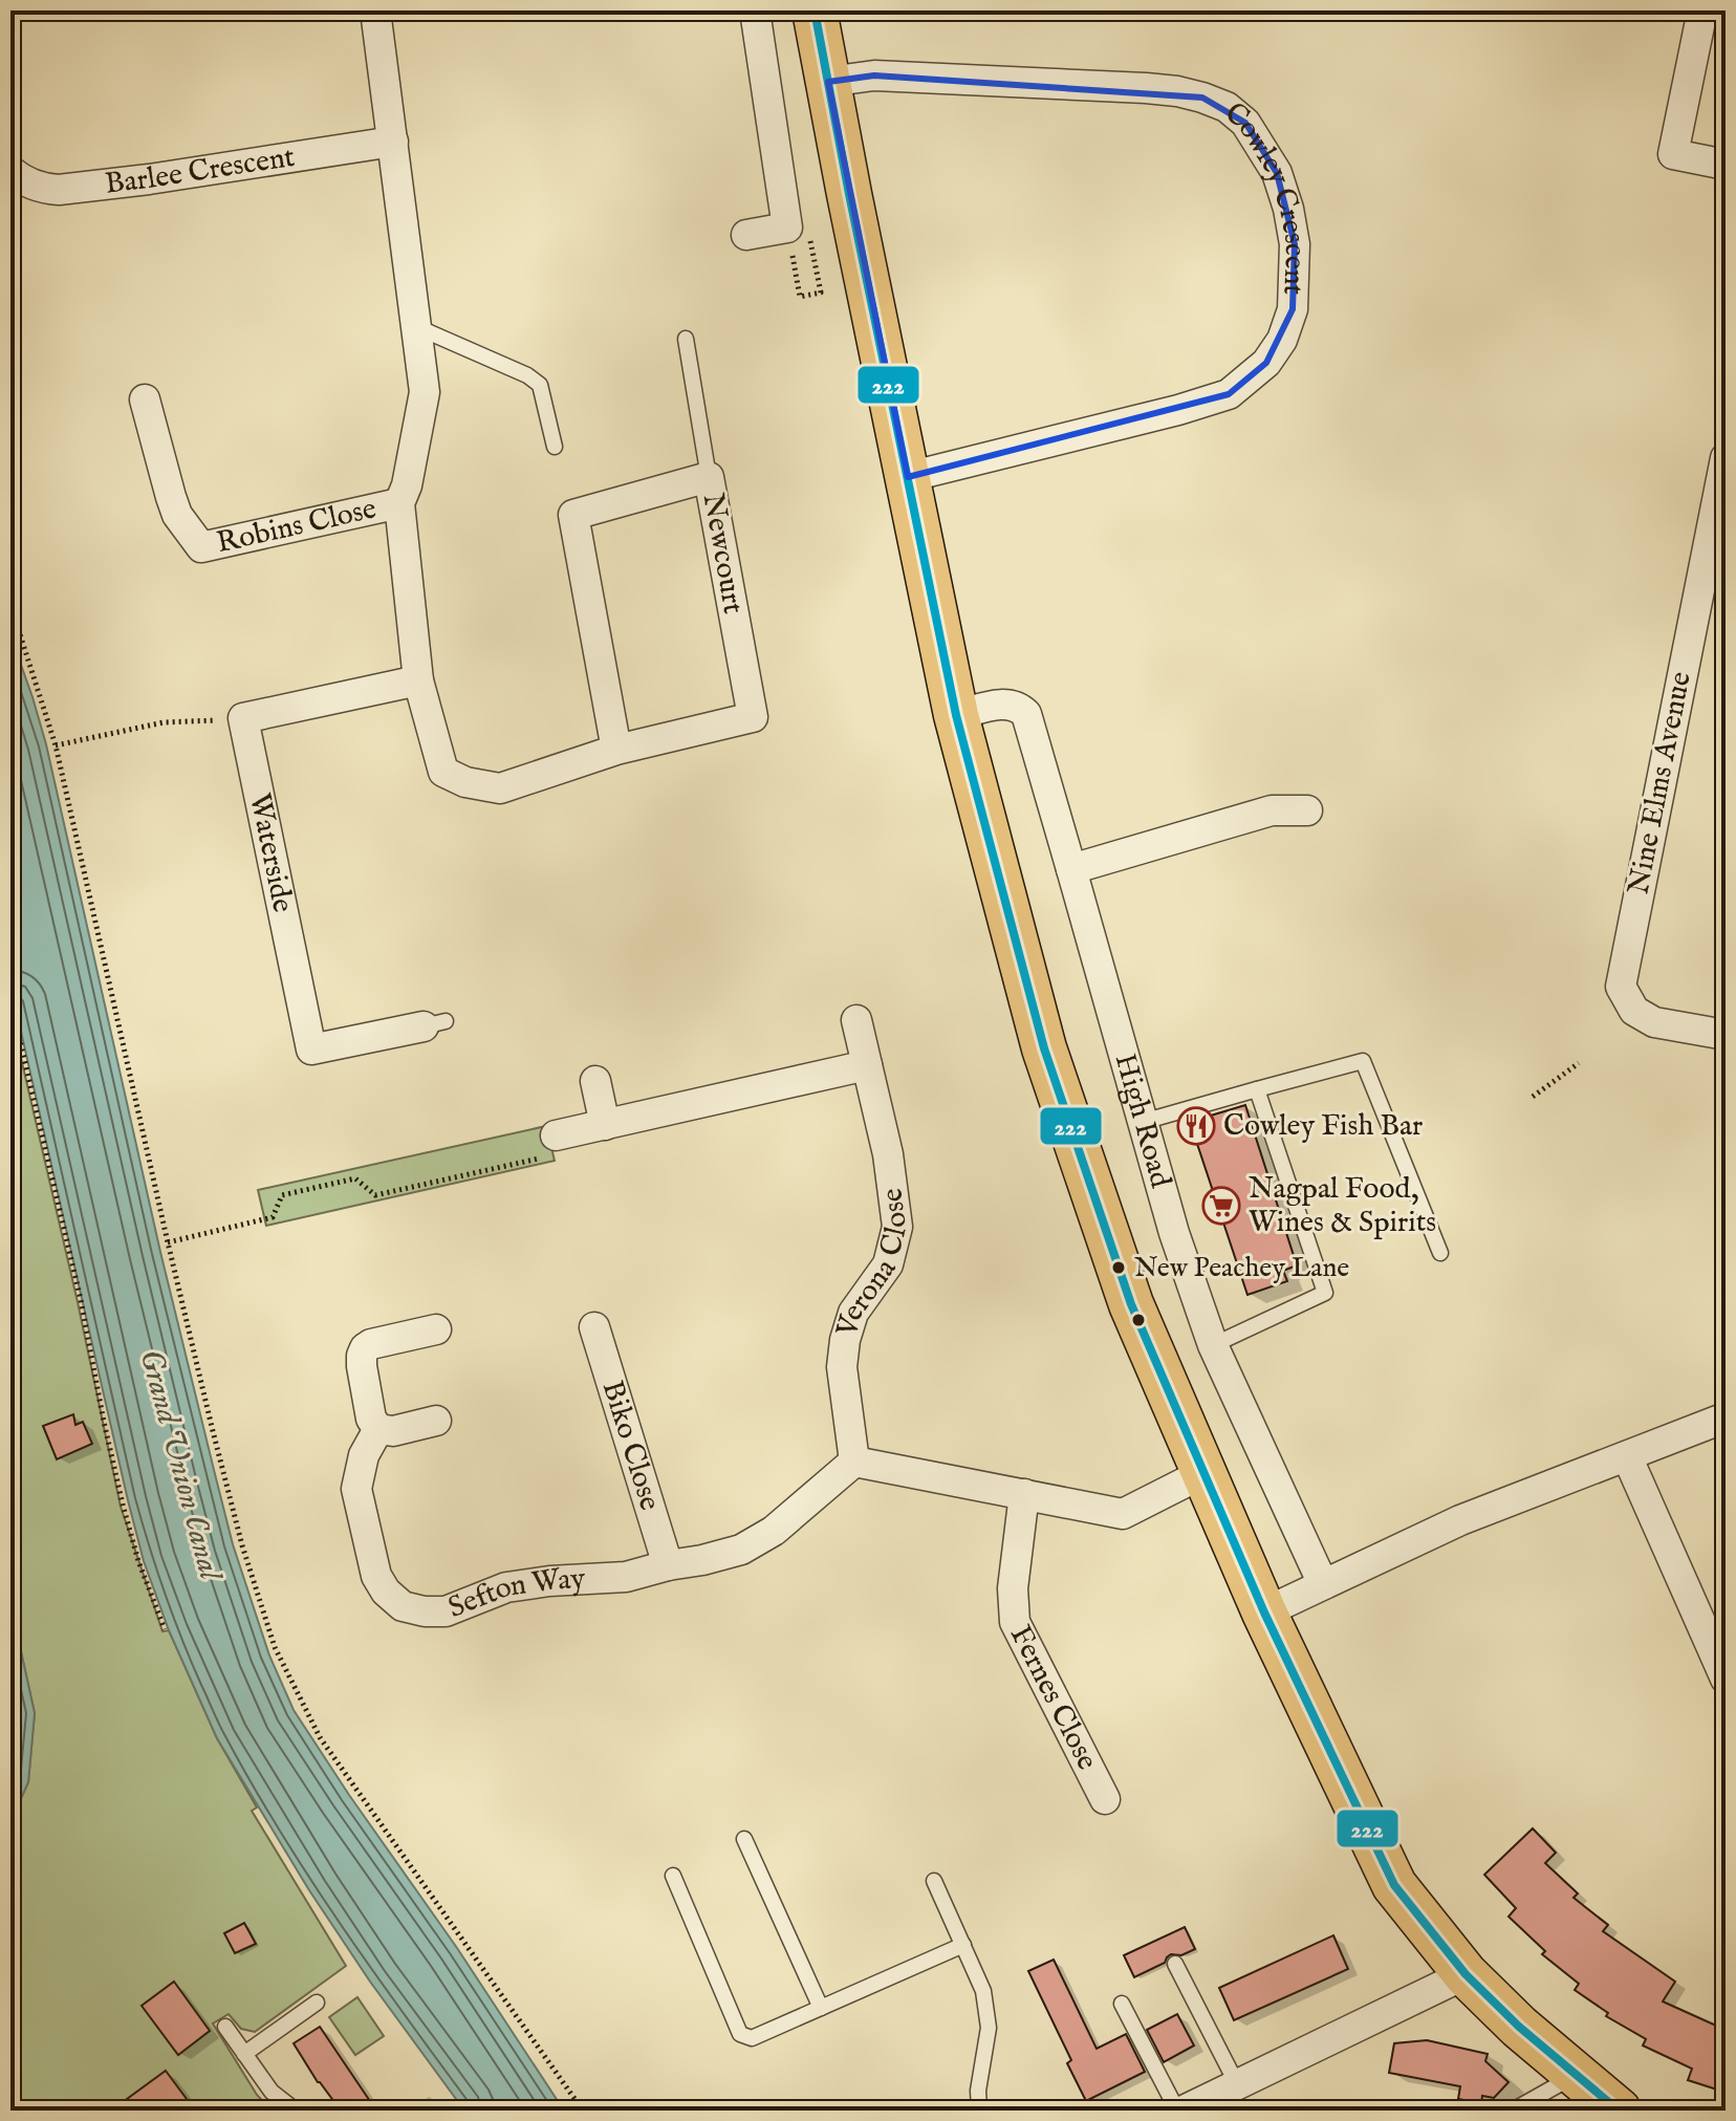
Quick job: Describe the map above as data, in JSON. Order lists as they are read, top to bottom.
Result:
{
  "streets": {
    "street": [
      "Barlee Crescent",
      "Cowley Crescent",
      "Robins Close",
      "Newcourt",
      "Nine Elms Avenue",
      "Waterside",
      "High Road",
      "Verona Close",
      "Biko Close",
      "Sefton Way",
      "Fernes Close"
    ]
  },
  "crossings": [
    ["Robins Close", "Newcourt"],
    ["Verona Close", "Sefton Way"],
    ["Biko Close", "Sefton Way"]
  ],
  "water": ["Grand Union Canal"],
  "places": {
    "restaurant": ["Cowley Fish Bar"],
    "supermarket": ["Nagpal Food, Wines & Spirits"],
    "other": ["New Peachey Lane"]
  },
  "lines": ["transit line 222"]
}
